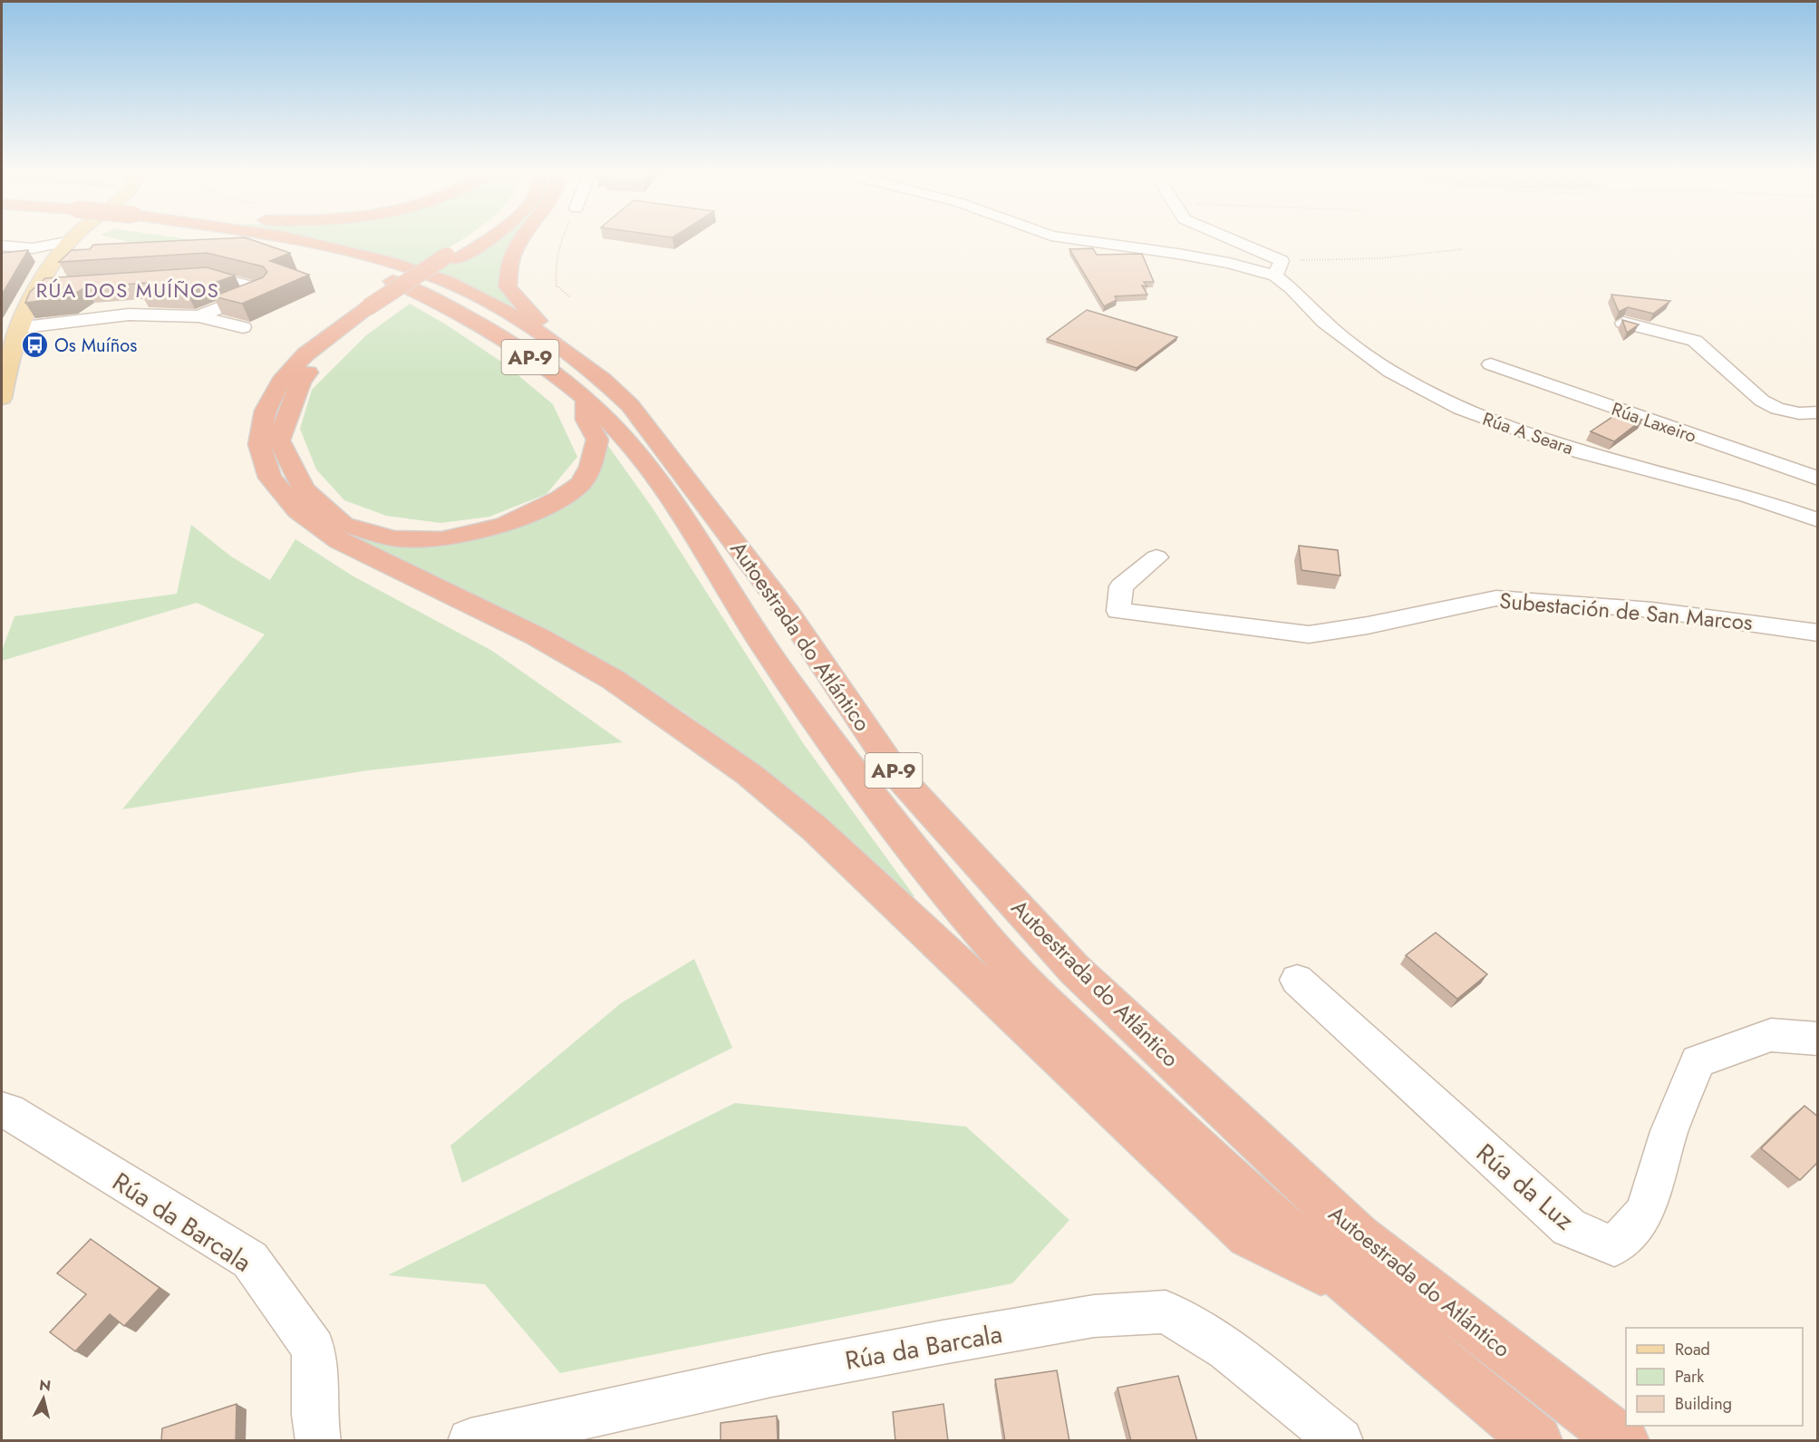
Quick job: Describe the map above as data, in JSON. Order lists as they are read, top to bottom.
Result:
{
  "streets": {
    "highway": ["AP-9", "Autoestrada do Atlántico"],
    "street": [
      "Rúa Laxeiro",
      "Rúa A Seara",
      "Subestación de San Marcos",
      "Rúa da Luz",
      "Rúa da Barcala"
    ]
  },
  "districts": ["RÚA DOS MUÍÑOS"],
  "places": {
    "bus stop": ["Os Muíños"]
  },
  "legend": ["Road", "Park", "Building"],
  "north": "top"
}
